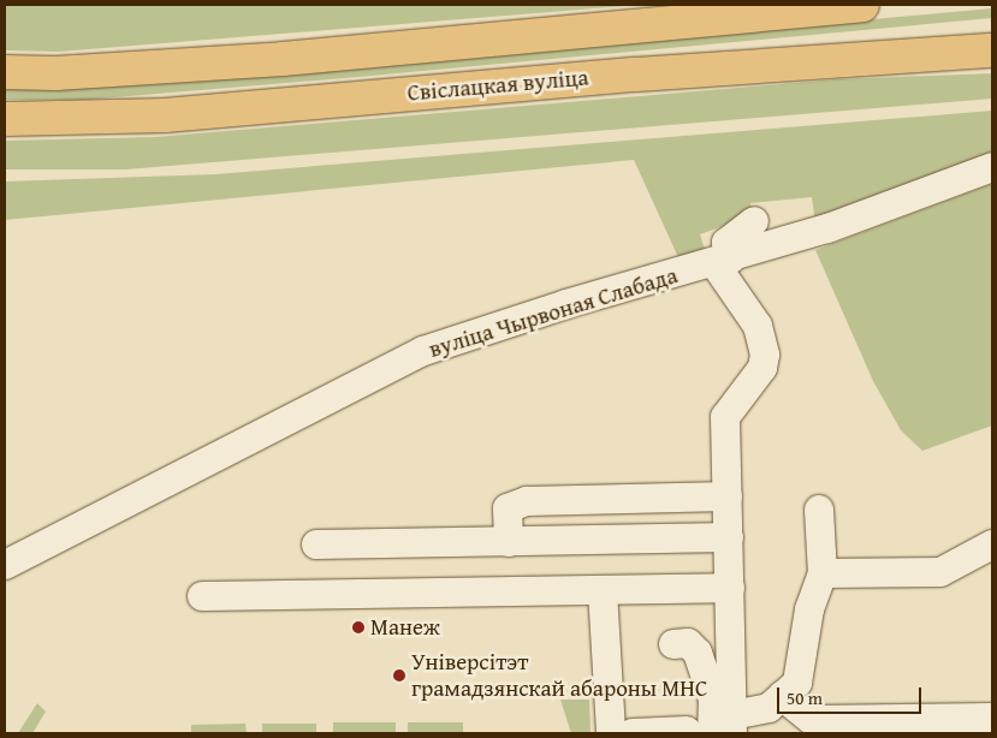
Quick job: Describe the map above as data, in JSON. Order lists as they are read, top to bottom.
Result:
{
  "streets": {
    "main road": ["Свіслацкая вуліца"],
    "street": ["вуліца Чырвоная Слабада"]
  },
  "places": ["Манеж", "Універсітэт грамадзянскай абароны МНС"],
  "scale_bar": "50 m"
}
